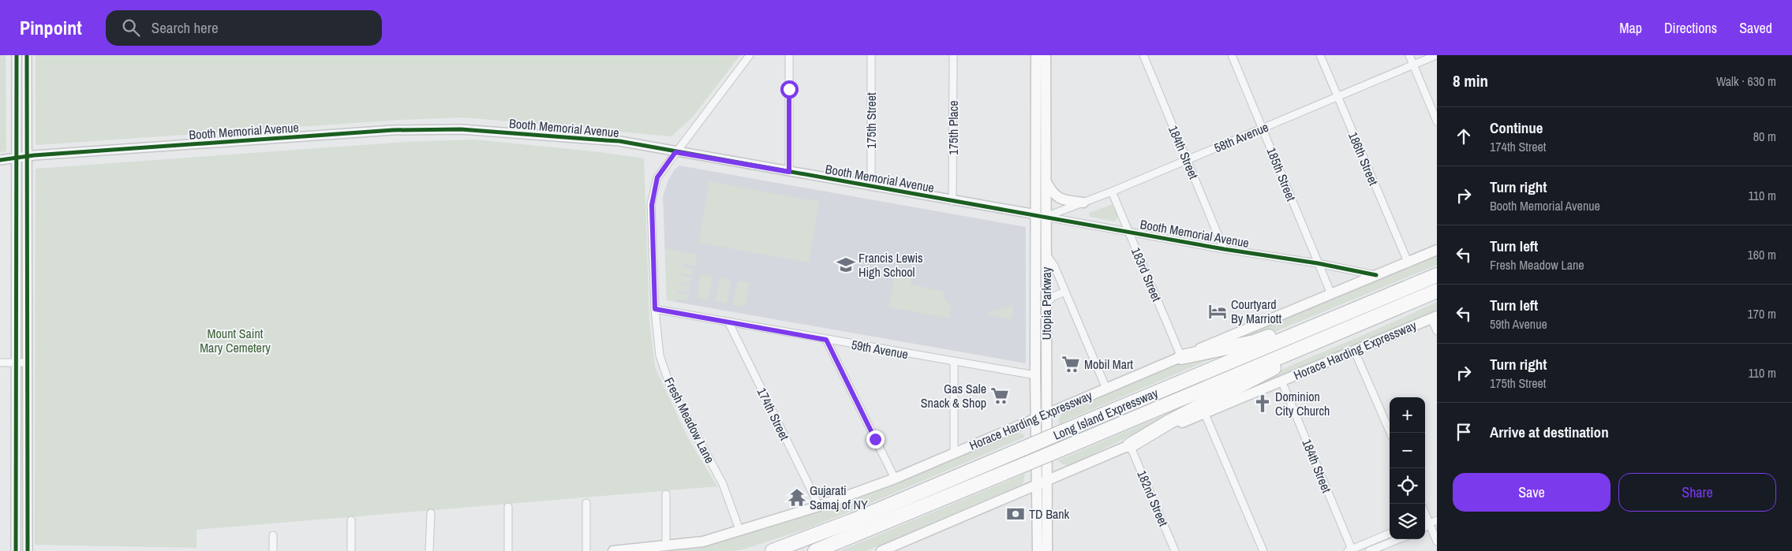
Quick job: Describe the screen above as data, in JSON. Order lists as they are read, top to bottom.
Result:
{
  "streets": {
    "highway": ["Long Island Expressway"],
    "main road": ["Utopia Parkway", "Horace Harding Expressway"],
    "street": [
      "175th Street",
      "Booth Memorial Avenue",
      "175th Place",
      "58th Avenue",
      "184th Street",
      "186th Street",
      "185th Street",
      "183rd Street",
      "59th Avenue",
      "174th Street",
      "Fresh Meadow Lane",
      "182nd Street"
    ]
  },
  "crossings": [
    ["175th Street", "Booth Memorial Avenue"],
    ["Booth Memorial Avenue", "175th Place"],
    ["Booth Memorial Avenue", "58th Avenue"],
    ["Booth Memorial Avenue", "184th Street"],
    ["Booth Memorial Avenue", "185th Street"],
    ["Booth Memorial Avenue", "183rd Street"],
    ["Booth Memorial Avenue", "Utopia Parkway"],
    ["Booth Memorial Avenue", "Horace Harding Expressway"],
    ["Booth Memorial Avenue", "Fresh Meadow Lane"],
    ["58th Avenue", "184th Street"],
    ["58th Avenue", "186th Street"],
    ["58th Avenue", "185th Street"],
    ["58th Avenue", "183rd Street"],
    ["58th Avenue", "Utopia Parkway"],
    ["184th Street", "Horace Harding Expressway"],
    ["186th Street", "Horace Harding Expressway"],
    ["185th Street", "Horace Harding Expressway"],
    ["183rd Street", "Horace Harding Expressway"],
    ["Utopia Parkway", "59th Avenue"],
    ["Utopia Parkway", "Horace Harding Expressway"],
    ["59th Avenue", "174th Street"],
    ["59th Avenue", "Fresh Meadow Lane"],
    ["Horace Harding Expressway", "174th Street"],
    ["Horace Harding Expressway", "Fresh Meadow Lane"],
    ["Horace Harding Expressway", "182nd Street"]
  ],
  "parks": ["Mount Saint Mary Cemetery"],
  "places": {
    "school or university": ["Francis Lewis High School"],
    "hotel": ["Courtyard By Marriott"],
    "supermarket": ["Mobil Mart", "Gas Sale Snack & Shop"],
    "church": ["Dominion City Church"],
    "temple": ["Gujarati Samaj of NY"],
    "bank": ["TD Bank"]
  },
  "page": {
    "header": "Pinpoint",
    "search": "Search here",
    "nav": ["Map", "Directions", "Saved"],
    "heading": ["8 min", "Walk · 630 m"],
    "list": [
      ["Continue", "174th Street", "80 m"],
      ["Turn right", "Booth Memorial Avenue", "110 m"],
      ["Turn left", "Fresh Meadow Lane", "160 m"],
      ["Turn left", "59th Avenue", "170 m"],
      ["Turn right", "175th Street", "110 m"],
      "Arrive at destination"
    ],
    "map_buttons": ["+", "−"],
    "buttons": ["Save", "Share"]
  }
}
